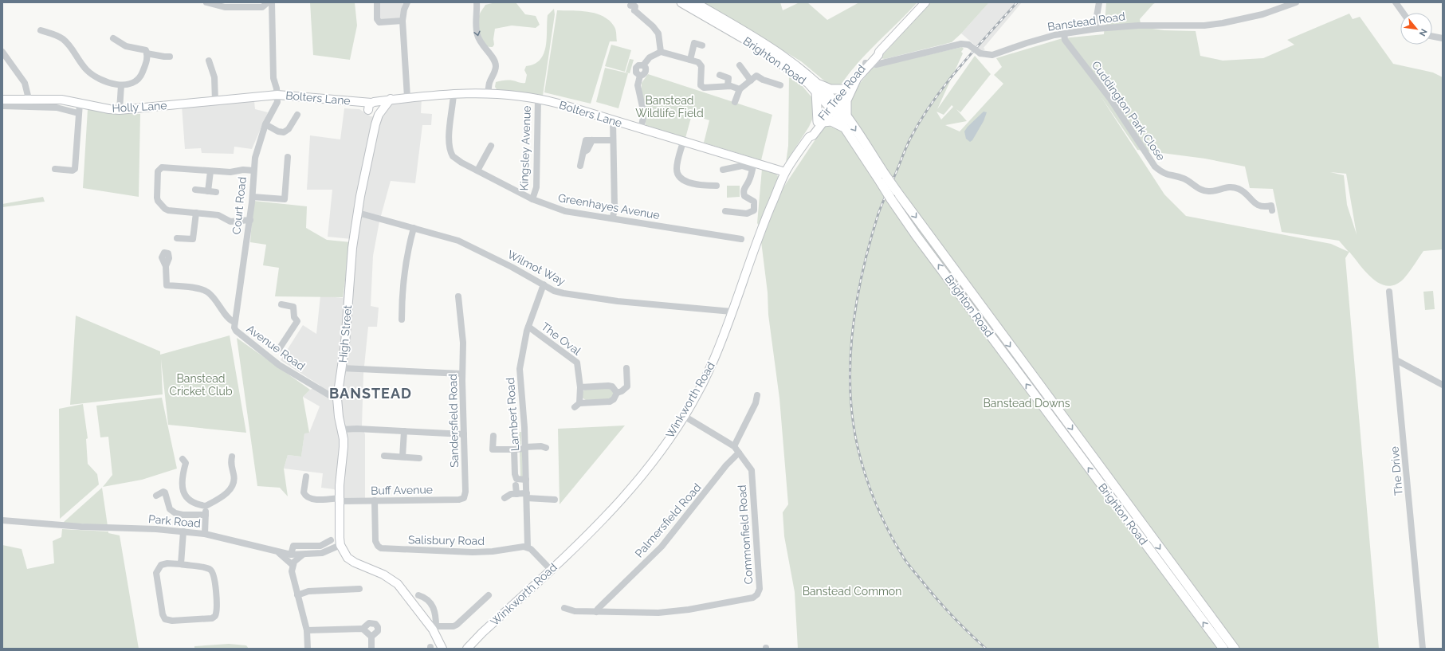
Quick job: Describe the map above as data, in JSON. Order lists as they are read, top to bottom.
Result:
{
  "streets": {
    "highway": ["Brighton Road"],
    "main road": [
      "Fir Tree Road",
      "Bolters Lane",
      "Holly Lane",
      "High Street",
      "Winkworth Road"
    ],
    "street": [
      "Banstead Road",
      "Cuddington Park Close",
      "Kingsley Avenue",
      "Court Road",
      "Greenhayes Avenue",
      "Wilmot Way",
      "The Oval",
      "Avenue Road",
      "Lambert Road",
      "Sandersfield Road",
      "The Drive",
      "Buff Avenue",
      "Palmersfield Road",
      "Park Road",
      "Commonfield Road",
      "Salisbury Road"
    ]
  },
  "crossings": [
    ["Banstead Road", "Fir Tree Road"],
    ["Banstead Road", "Cuddington Park Close"],
    ["Brighton Road", "Fir Tree Road"],
    ["Fir Tree Road", "Winkworth Road"],
    ["Bolters Lane", "Holly Lane"],
    ["Bolters Lane", "Kingsley Avenue"],
    ["Bolters Lane", "Court Road"],
    ["Bolters Lane", "Greenhayes Avenue"],
    ["Bolters Lane", "High Street"],
    ["Bolters Lane", "Winkworth Road"],
    ["Holly Lane", "Court Road"],
    ["Kingsley Avenue", "Greenhayes Avenue"],
    ["Court Road", "Avenue Road"],
    ["Wilmot Way", "High Street"],
    ["Wilmot Way", "Winkworth Road"],
    ["Wilmot Way", "Lambert Road"],
    ["High Street", "Avenue Road"],
    ["High Street", "Buff Avenue"],
    ["High Street", "Park Road"],
    ["The Oval", "Lambert Road"],
    ["Lambert Road", "Salisbury Road"],
    ["Sandersfield Road", "Buff Avenue"],
    ["Buff Avenue", "Salisbury Road"],
    ["Palmersfield Road", "Commonfield Road"]
  ],
  "districts": ["BANSTEAD"],
  "parks": [
    "Banstead Wildlife Field",
    "Banstead Cricket Club",
    "Banstead Downs",
    "Banstead Common"
  ],
  "north": "bottom right"
}
